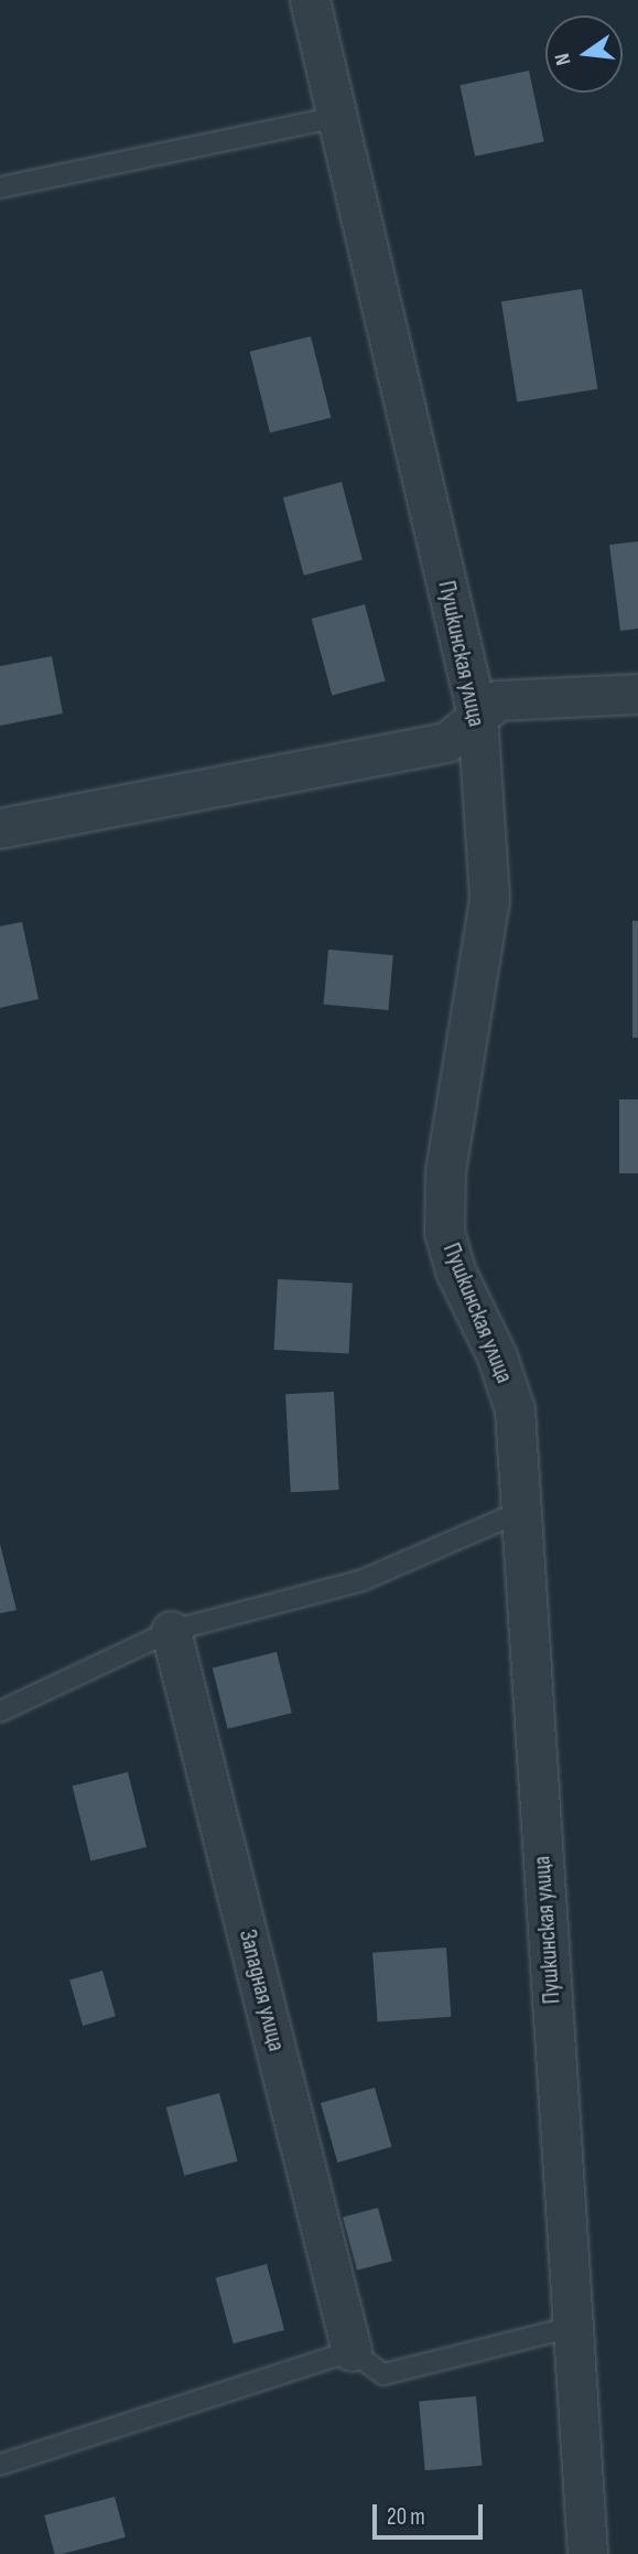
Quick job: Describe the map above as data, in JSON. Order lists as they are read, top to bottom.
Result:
{
  "streets": {
    "street": ["Пушкинская улица", "Западная улица"]
  },
  "scale_bar": "20 m",
  "north": "left"
}
